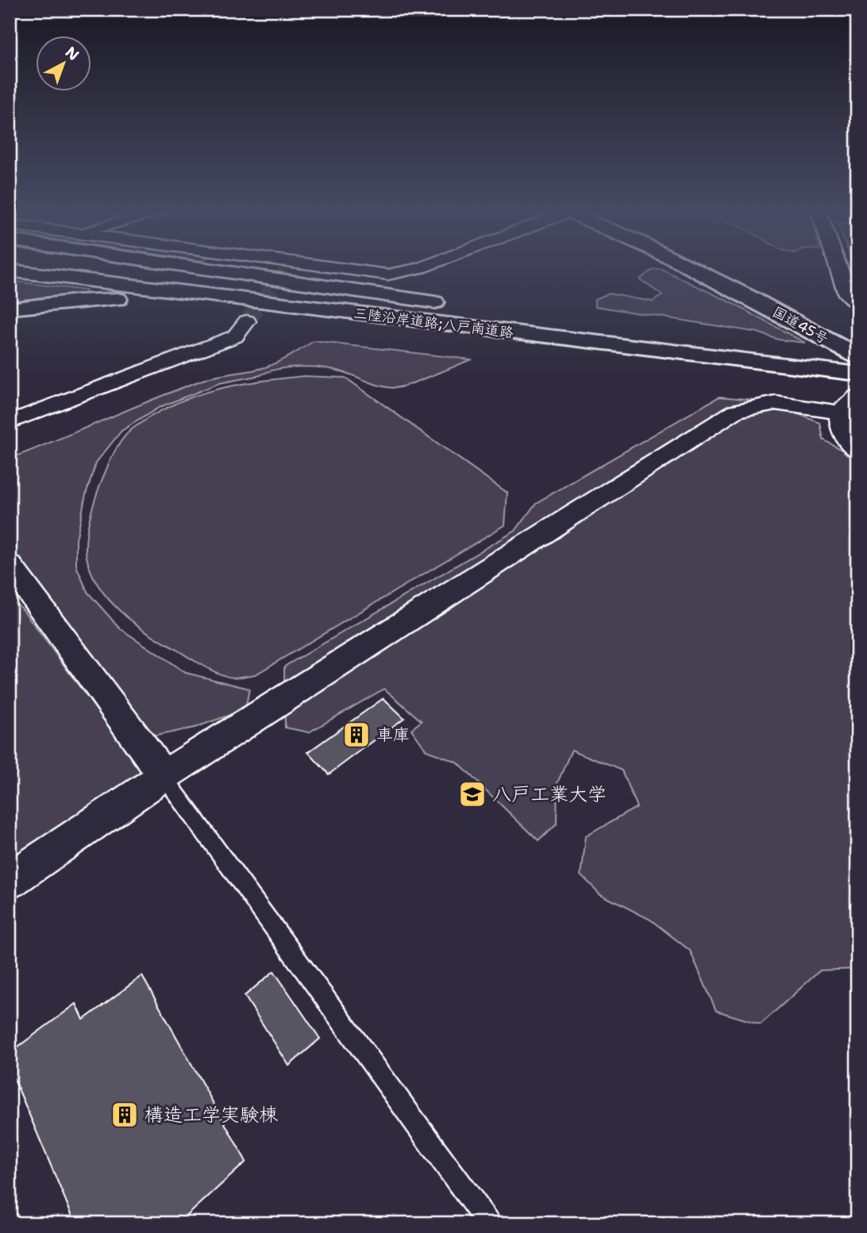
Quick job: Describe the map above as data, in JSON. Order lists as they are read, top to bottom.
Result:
{
  "streets": {
    "highway": ["三陸沿岸道路;八戸南道路", "国道45号"]
  },
  "places": {
    "building": ["車庫", "構造工学実験棟"],
    "school or university": ["八戸工業大学"]
  },
  "north": "top right"
}
